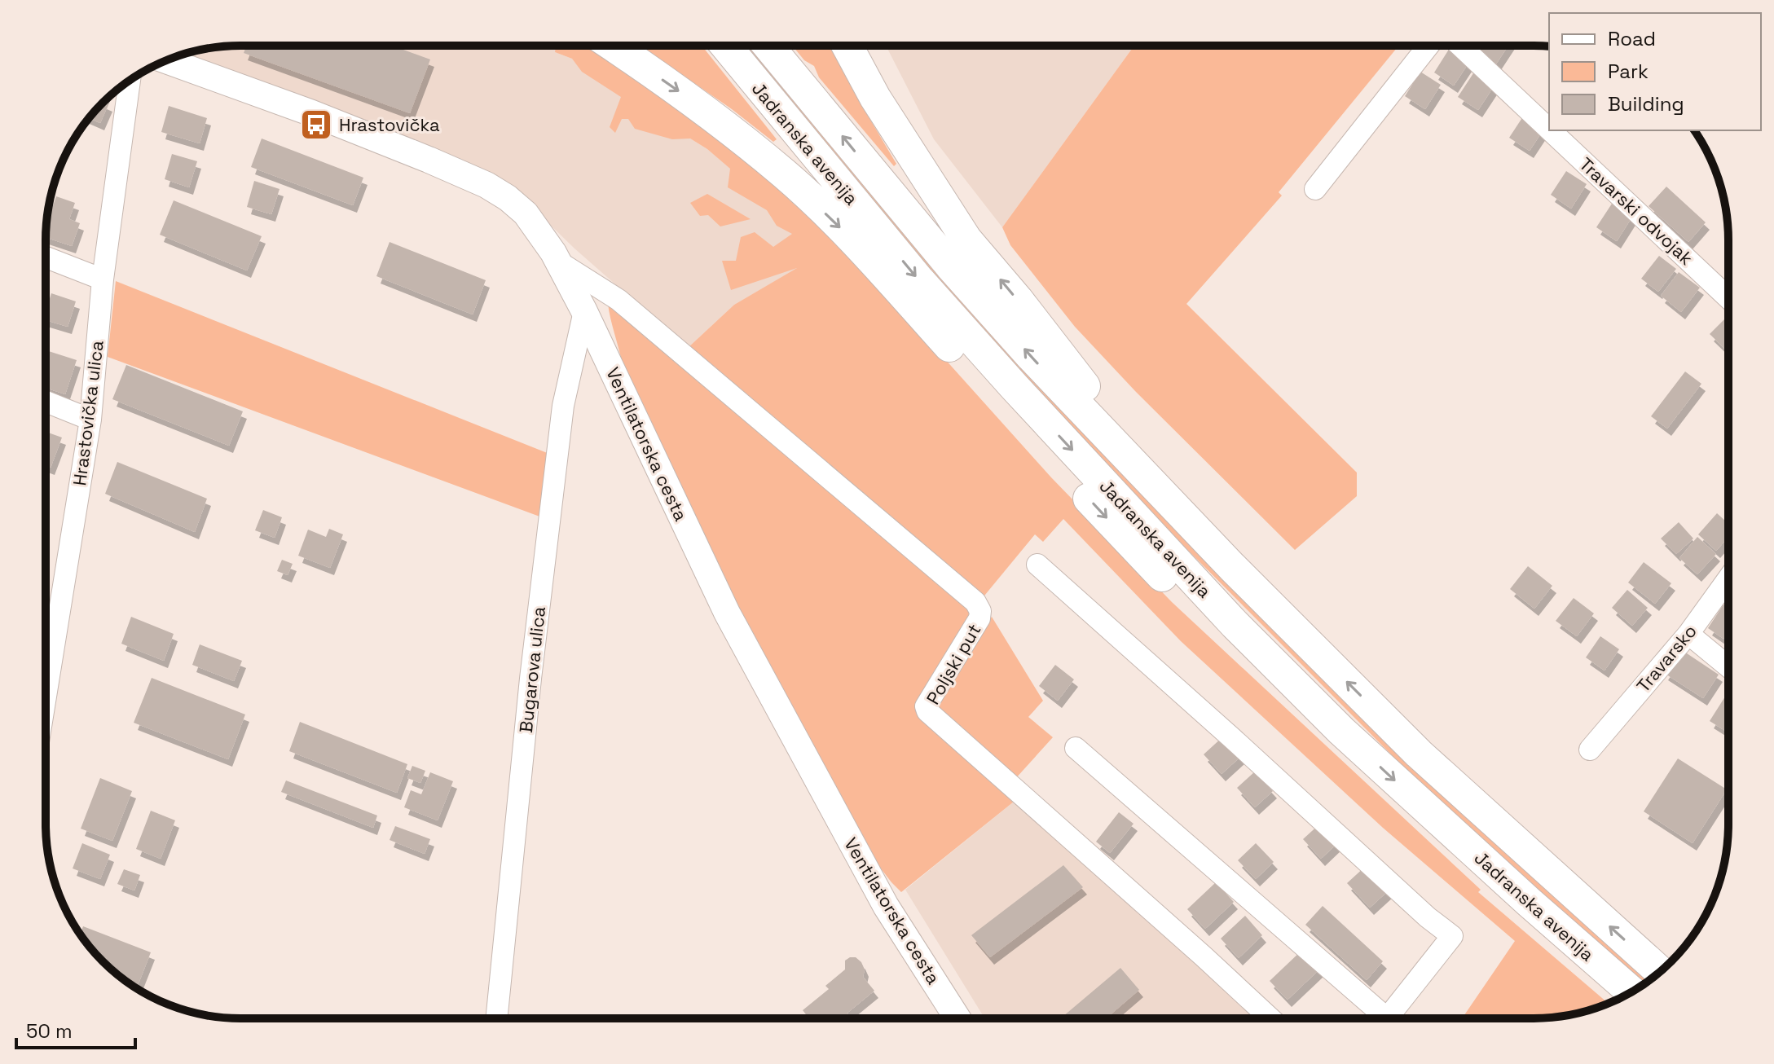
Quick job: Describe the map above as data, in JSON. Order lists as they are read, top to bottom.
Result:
{
  "streets": {
    "highway": ["Jadranska avenija"],
    "main road": ["Ventilatorska cesta"],
    "street": [
      "Travarski odvojak",
      "Hrastovička ulica",
      "Travarsko",
      "Poljski put",
      "Bugarova ulica"
    ]
  },
  "crossings": [
    ["Ventilatorska cesta", "Poljski put"],
    ["Ventilatorska cesta", "Bugarova ulica"]
  ],
  "places": {
    "bus stop": ["Hrastovička"]
  },
  "legend": ["Road", "Park", "Building"],
  "scale_bar": "50 m"
}
